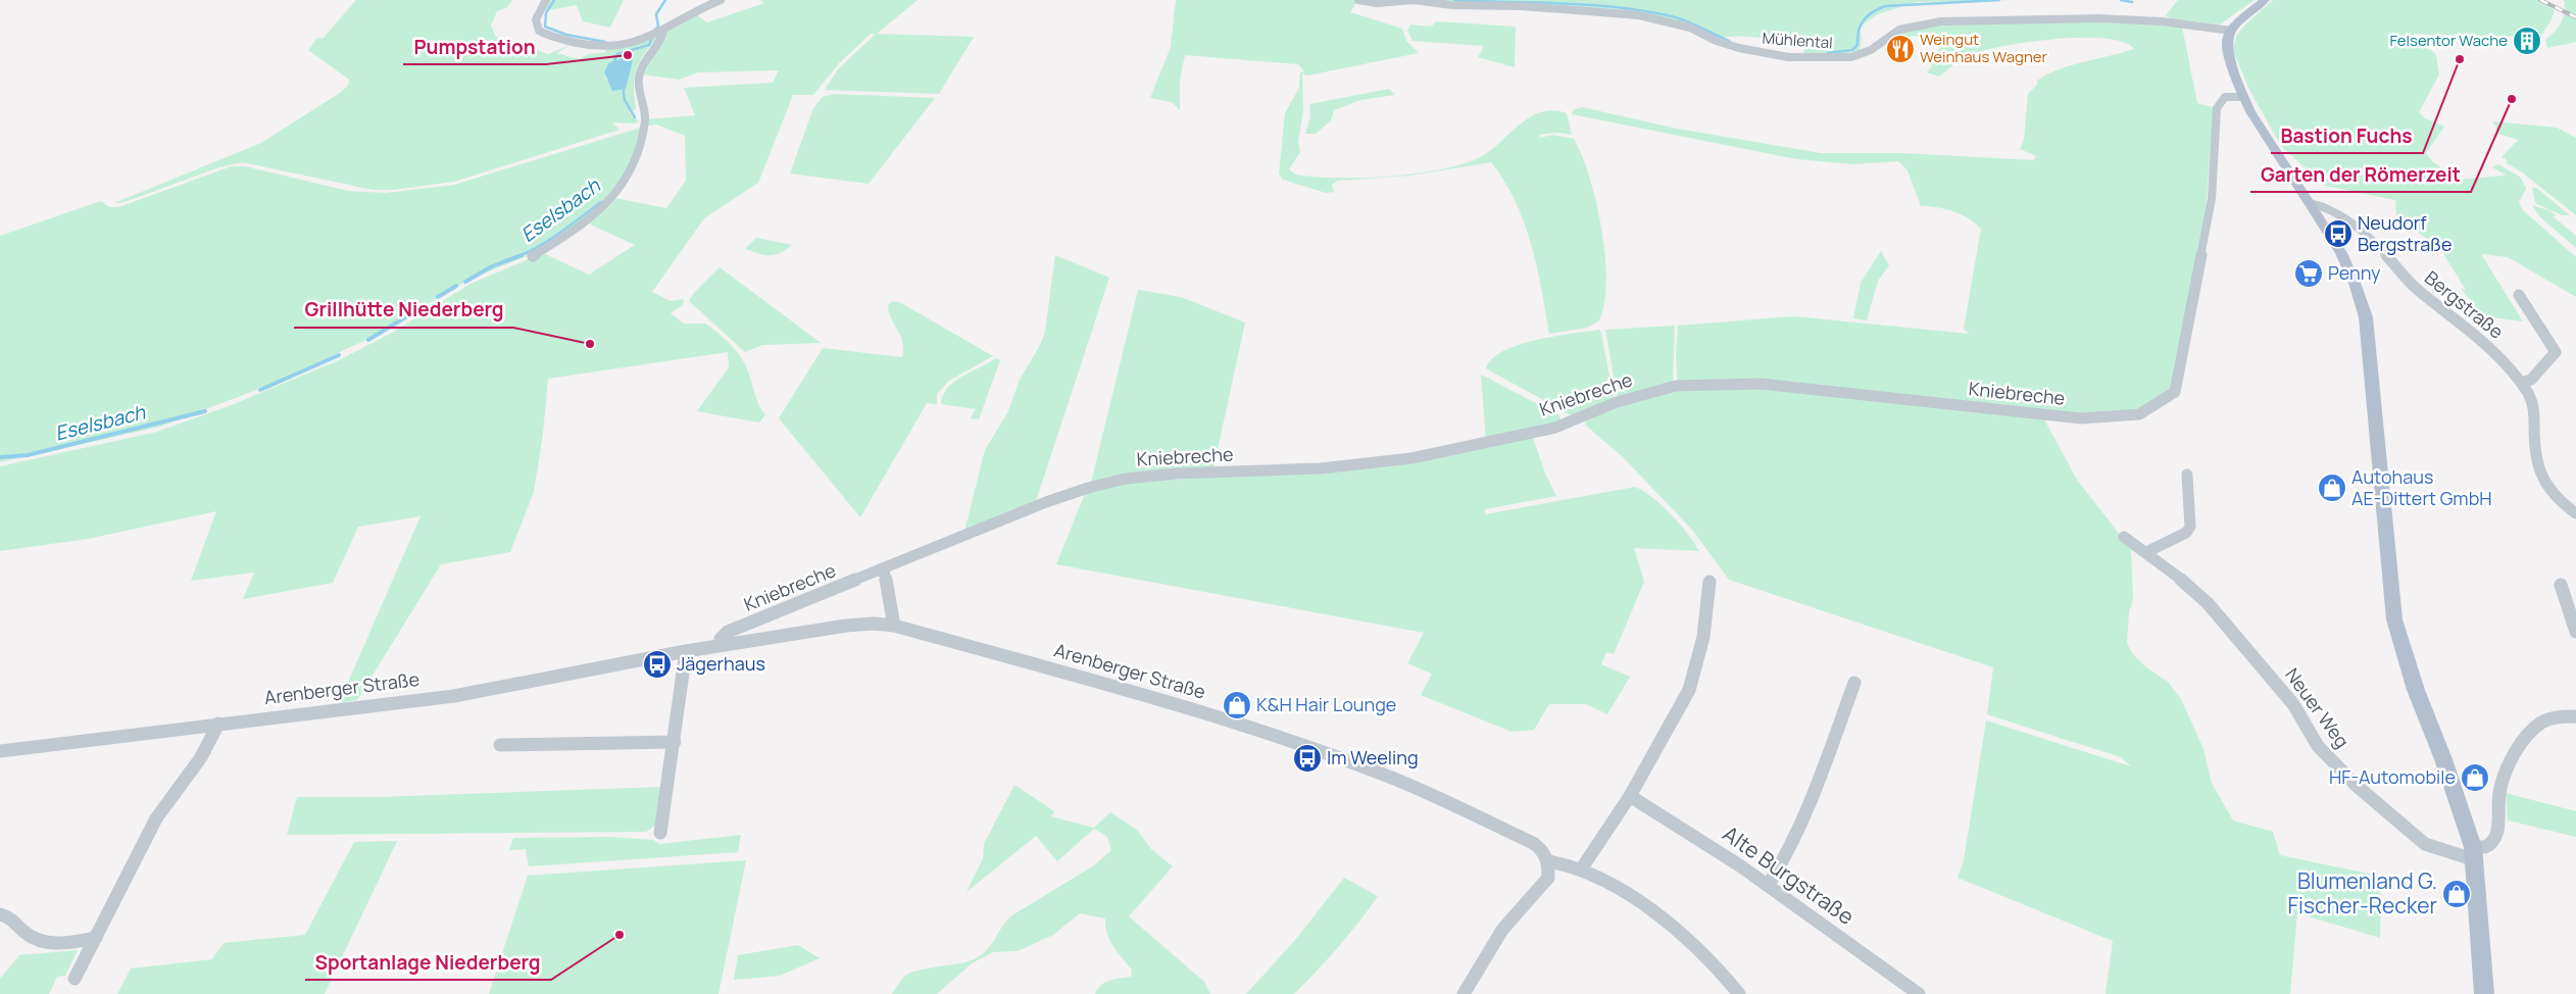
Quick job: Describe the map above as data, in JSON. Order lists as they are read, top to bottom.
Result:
{
  "streets": {
    "street": [
      "Mühlental",
      "Bergstraße",
      "Kniebreche",
      "Arenberger Straße",
      "Neuer Weg",
      "Alte Burgstraße"
    ]
  },
  "crossings": [
    ["Kniebreche", "Arenberger Straße"]
  ],
  "water": ["Eselsbach"],
  "places": {
    "building": ["Felsentor Wache"],
    "restaurant": ["Weingut Weinhaus Wagner"],
    "other": [
      "Pumpstation",
      "Bastion Fuchs",
      "Garten der Römerzeit",
      "Grillhütte Niederberg",
      "Sportanlage Niederberg"
    ],
    "bus stop": ["Neudorf Bergstraße", "Jägerhaus", "Im Weeling"],
    "supermarket": ["Penny"],
    "shop": [
      "Autohaus AE-Dittert GmbH",
      "K&H Hair Lounge",
      "HF-Automobile",
      "Blumenland G. Fischer-Recker"
    ]
  }
}
